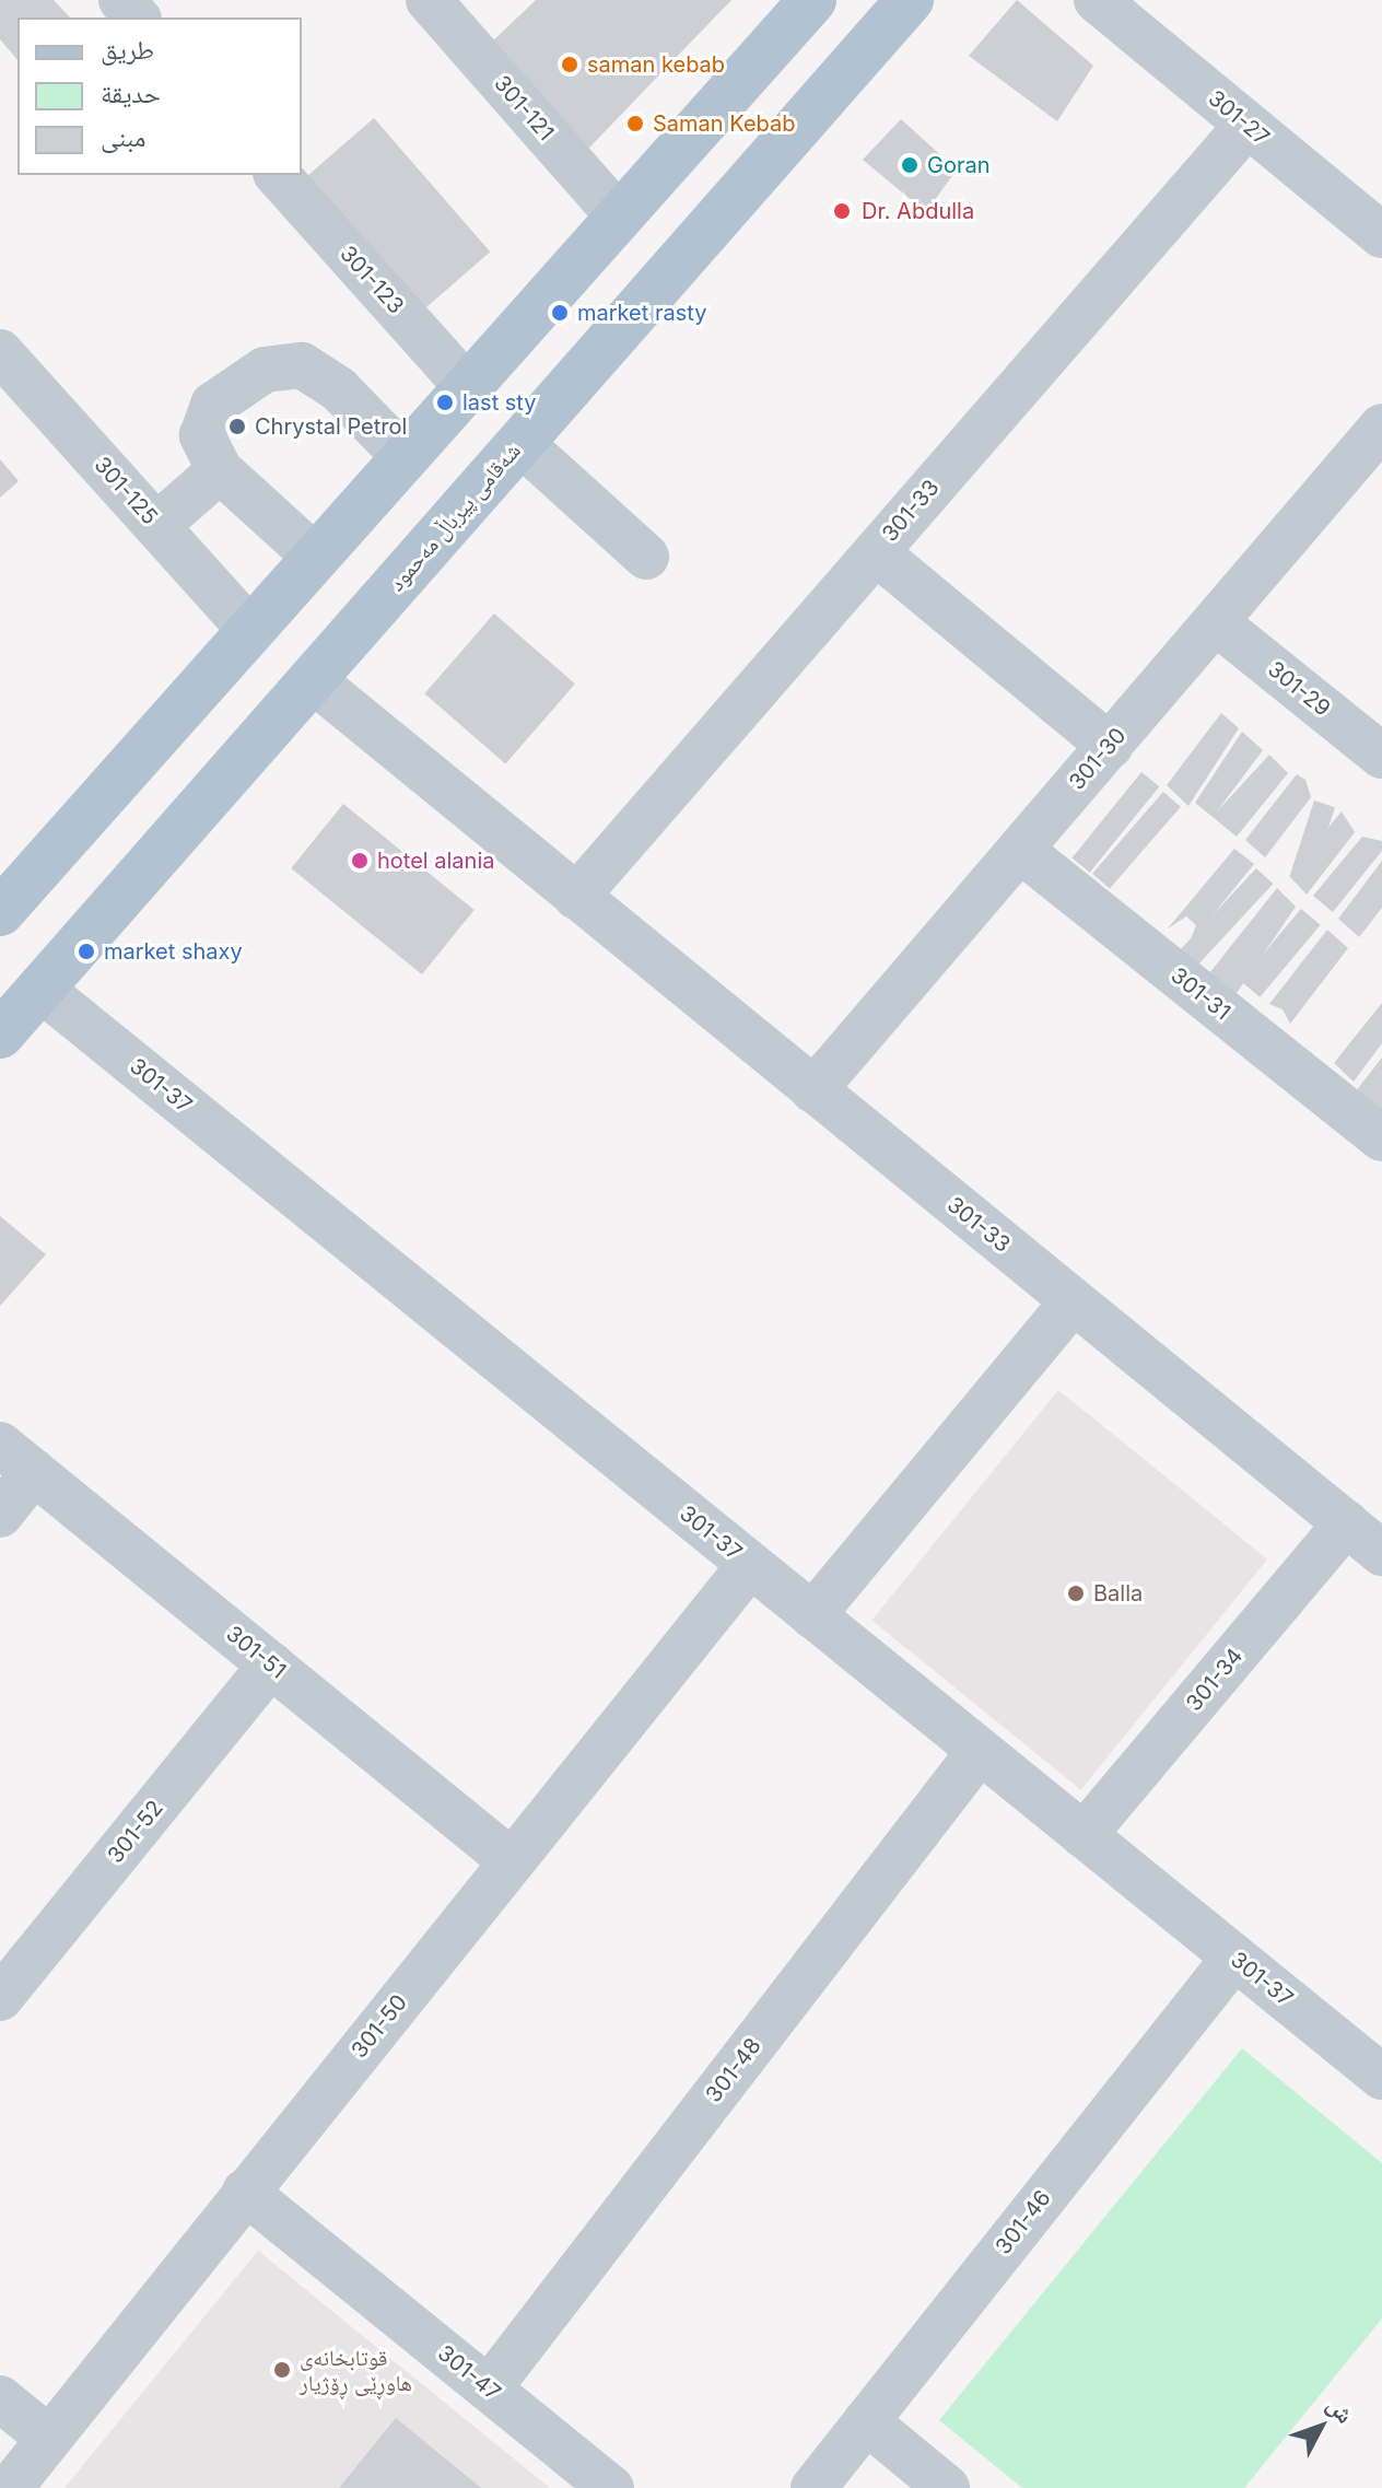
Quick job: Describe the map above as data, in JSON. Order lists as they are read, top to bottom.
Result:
{
  "streets": {
    "main road": ["شەقامی پیرباڵ مەحمود"],
    "street": [
      "301-121",
      "301-27",
      "301-123",
      "301-125",
      "301-33",
      "301-29",
      "301-30",
      "301-31",
      "301-37",
      "301-51",
      "301-34",
      "301-52",
      "301-50",
      "301-48",
      "301-46",
      "301-47"
    ]
  },
  "crossings": [
    ["301-27", "301-33"],
    ["301-33", "شەقامی پیرباڵ مەحمود"],
    ["301-33", "301-30"],
    ["301-33", "301-34"],
    ["شەقامی پیرباڵ مەحمود", "301-37"],
    ["301-29", "301-30"],
    ["301-30", "301-31"],
    ["301-37", "301-34"],
    ["301-37", "301-50"],
    ["301-37", "301-48"],
    ["301-37", "301-46"],
    ["301-51", "301-52"],
    ["301-51", "301-50"],
    ["301-50", "301-47"],
    ["301-48", "301-47"]
  ],
  "places": [
    "saman kebab",
    "Saman Kebab",
    "Goran",
    "Dr. Abdulla",
    "market rasty",
    "last sty",
    "Chrystal Petrol",
    "hotel alania",
    "market shaxy",
    "Balla",
    "قوتابخانەی هاوڕێی ڕۆژیار"
  ],
  "legend": ["طريق", "حديقة", "مبنى"],
  "north": "top right"
}
